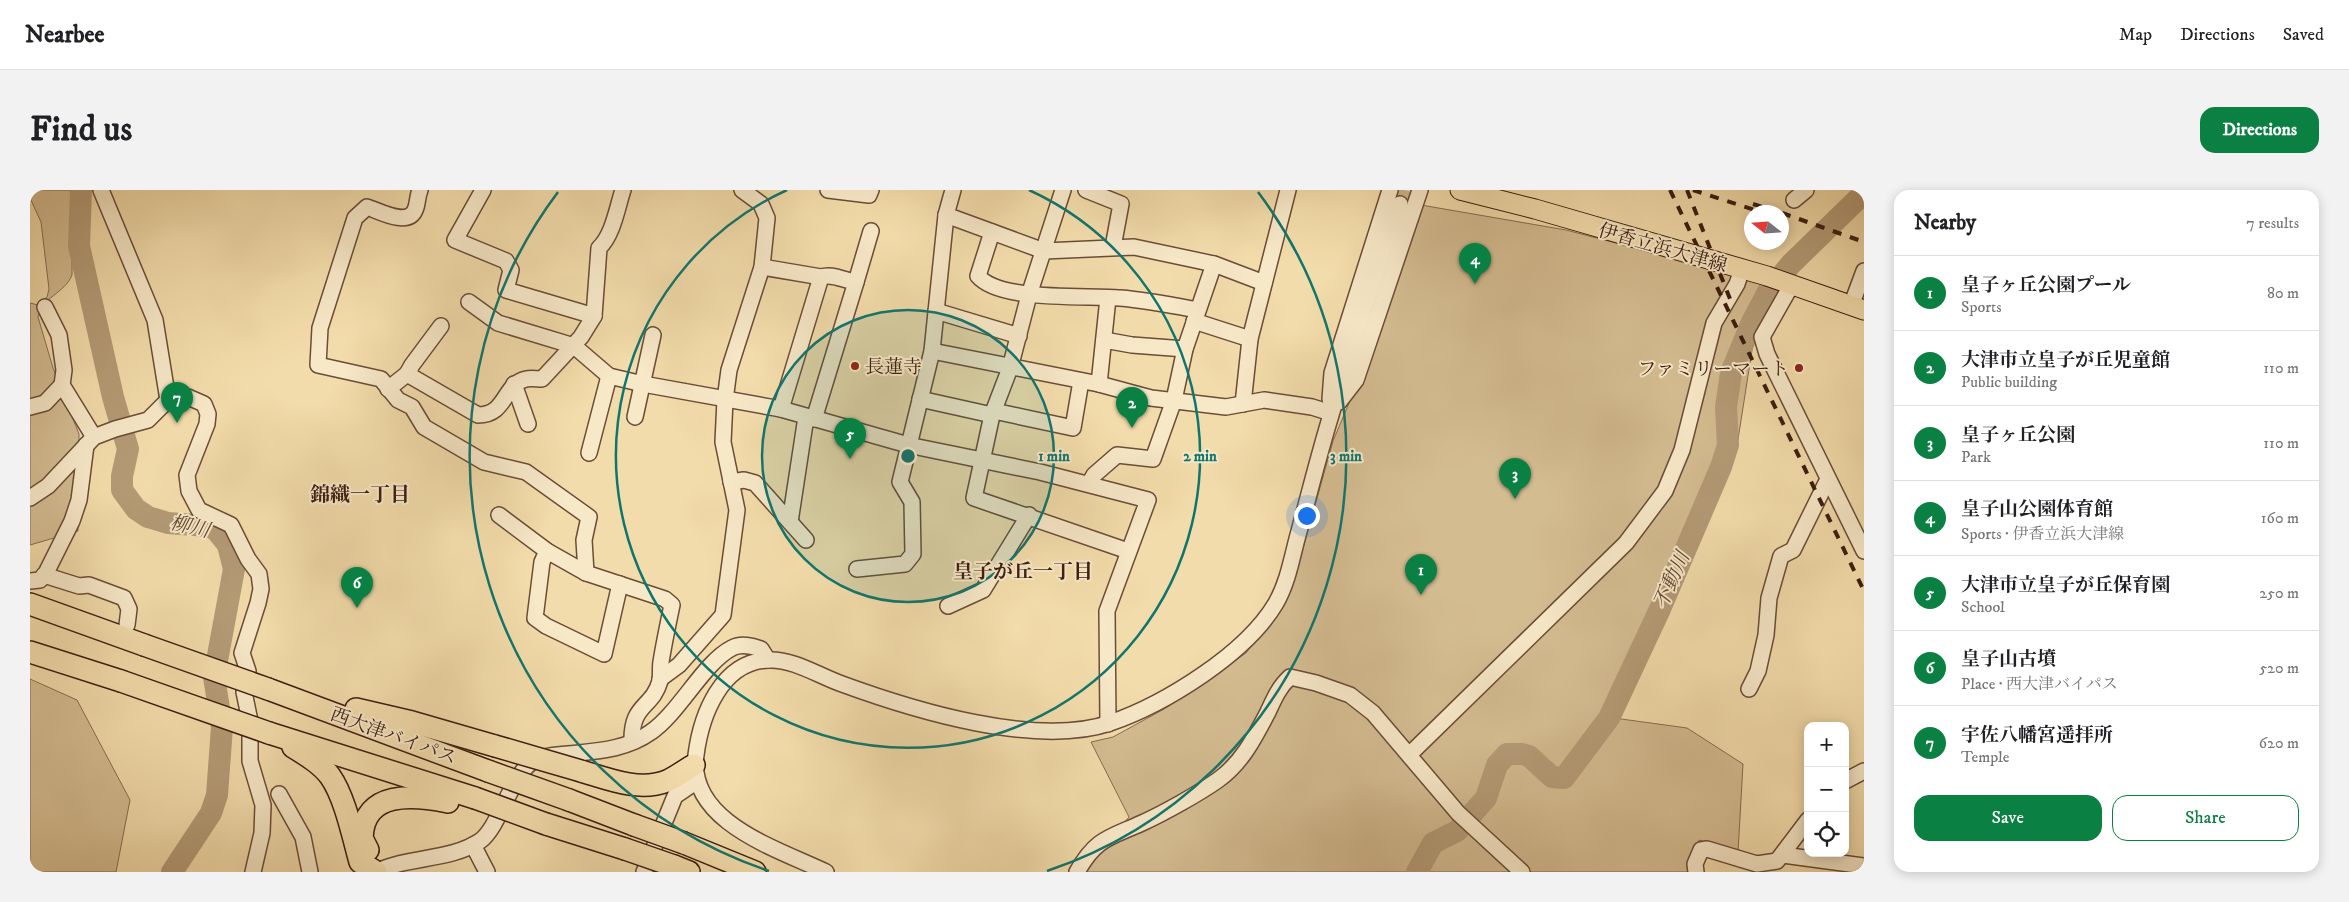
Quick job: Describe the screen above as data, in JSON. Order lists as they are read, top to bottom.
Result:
{
  "streets": {
    "highway": ["西大津バイパス"],
    "main road": ["伊香立浜大津線"]
  },
  "districts": ["錦織一丁目", "皇子が丘一丁目"],
  "water": ["柳川", "不動川"],
  "places": ["長蓮寺", "ファミリーマート"],
  "north": "left",
  "page": {
    "header": "Nearbee",
    "nav": ["Map", "Directions", "Saved"],
    "buttons": [
      "Directions",
      ["Save", "Share"]
    ],
    "title": "Find us",
    "heading": ["Nearby", "7 results"],
    "pins": [
      "4",
      "7",
      "2",
      "5",
      "3",
      "1",
      "6"
    ],
    "list": [
      {
        "mark": "1",
        "name": "皇子ヶ丘公園プール",
        "note": "Sports",
        "value": "80 m"
      },
      {
        "mark": "2",
        "name": "大津市立皇子が丘児童館",
        "note": "Public building",
        "value": "110 m"
      },
      {
        "mark": "3",
        "name": "皇子ヶ丘公園",
        "note": "Park",
        "value": "110 m"
      },
      {
        "mark": "4",
        "name": "皇子山公園体育館",
        "note": "Sports · 伊香立浜大津線",
        "value": "160 m"
      },
      {
        "mark": "5",
        "name": "大津市立皇子が丘保育園",
        "note": "School",
        "value": "250 m"
      },
      {
        "mark": "6",
        "name": "皇子山古墳",
        "note": "Place · 西大津バイパス",
        "value": "520 m"
      },
      {
        "mark": "7",
        "name": "宇佐八幡宮遥拝所",
        "note": "Temple",
        "value": "620 m"
      }
    ],
    "map_buttons": ["+", "−"]
  },
  "rings": ["1 min", "2 min", "3 min"]
}
